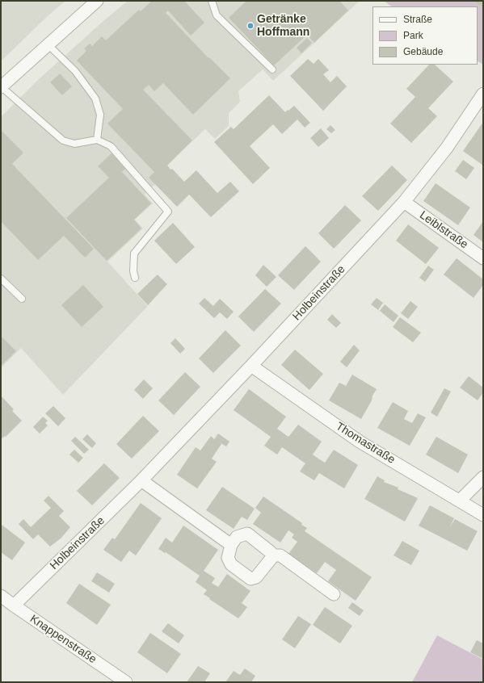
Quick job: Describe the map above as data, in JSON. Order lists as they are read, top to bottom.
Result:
{
  "streets": {
    "street": [
      "Leiblstraße",
      "Holbeinstraße",
      "Thomastraße",
      "Knappenstraße"
    ]
  },
  "crossings": [
    ["Leiblstraße", "Holbeinstraße"],
    ["Holbeinstraße", "Thomastraße"],
    ["Holbeinstraße", "Knappenstraße"]
  ],
  "places": ["Getränke Hoffmann"],
  "legend": ["Straße", "Park", "Gebäude"]
}
